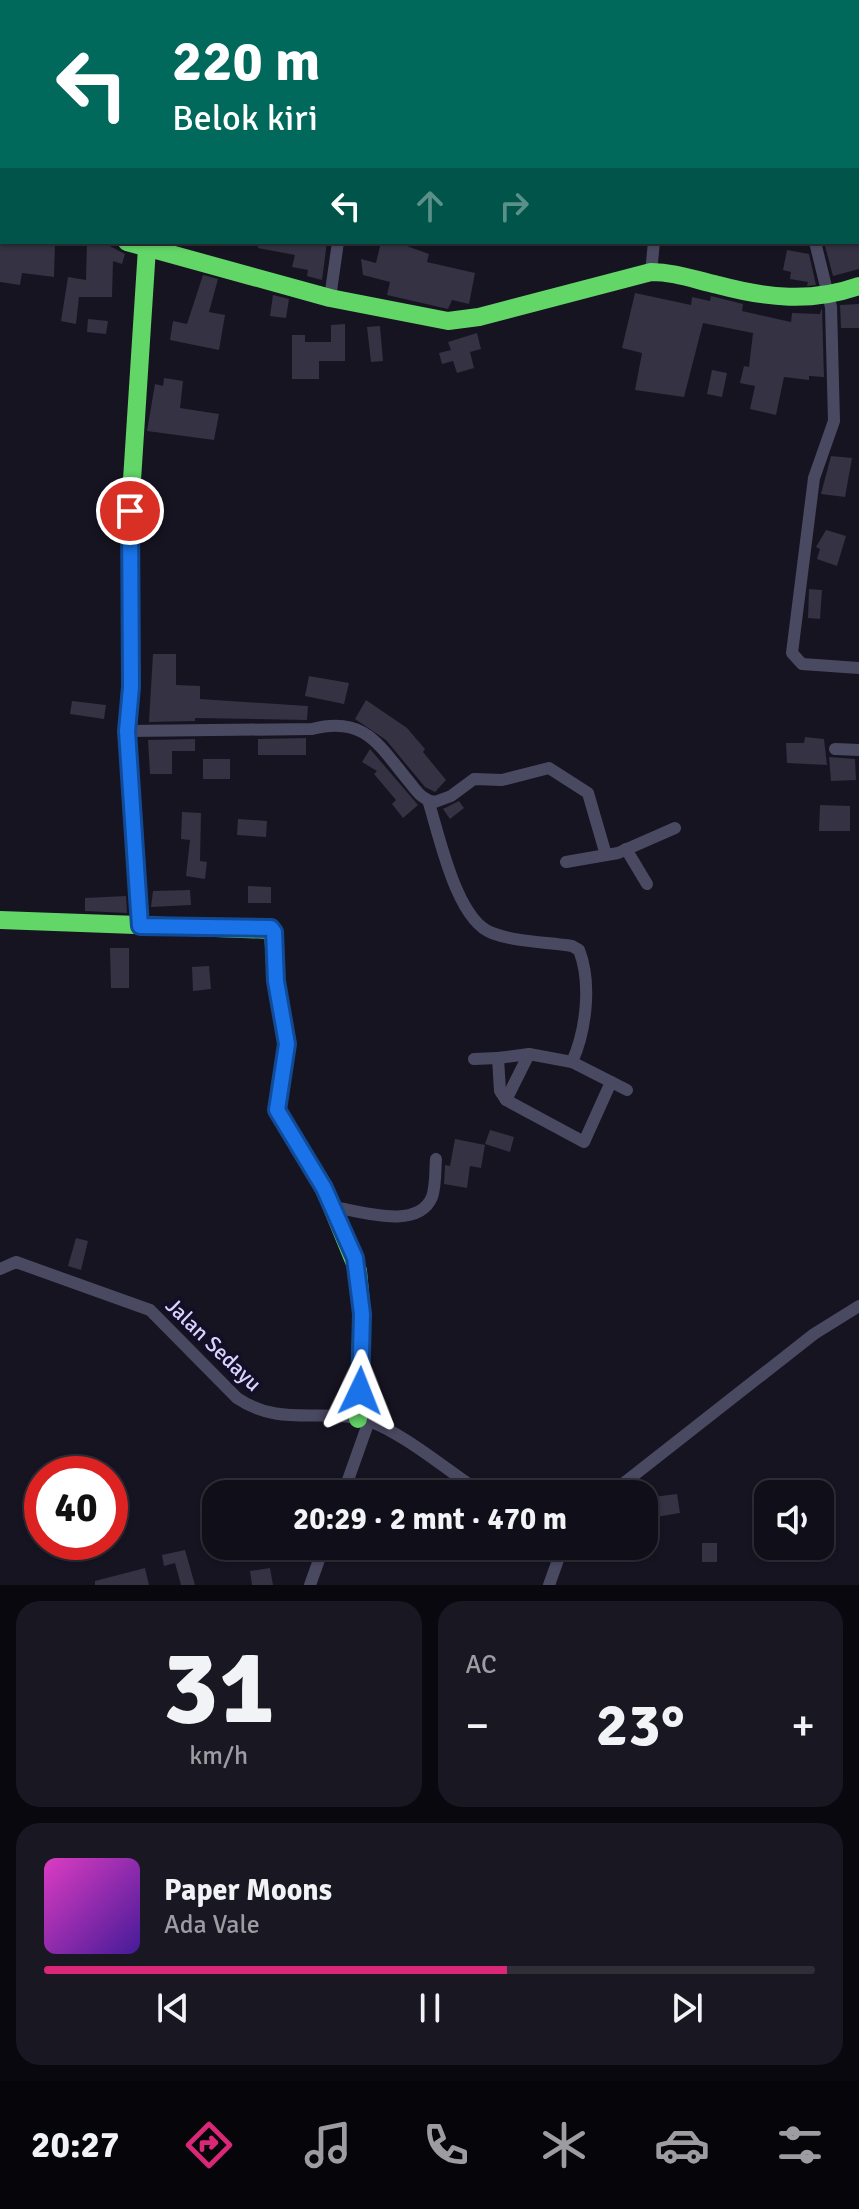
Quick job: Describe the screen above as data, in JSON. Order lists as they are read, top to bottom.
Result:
{
  "streets": {
    "street": ["Jalan Sedayu"]
  },
  "page": {
    "turn": ["220 m", "Belok kiri"],
    "limit": "40",
    "trip": "20:29 · 2 mnt · 470 m",
    "tile": [
      ["31", "km/h"],
      "AC"
    ],
    "heat": ["−", "23°", "+"],
    "song": ["Paper Moons", "Ada Vale"],
    "tabs": "20:27"
  }
}
